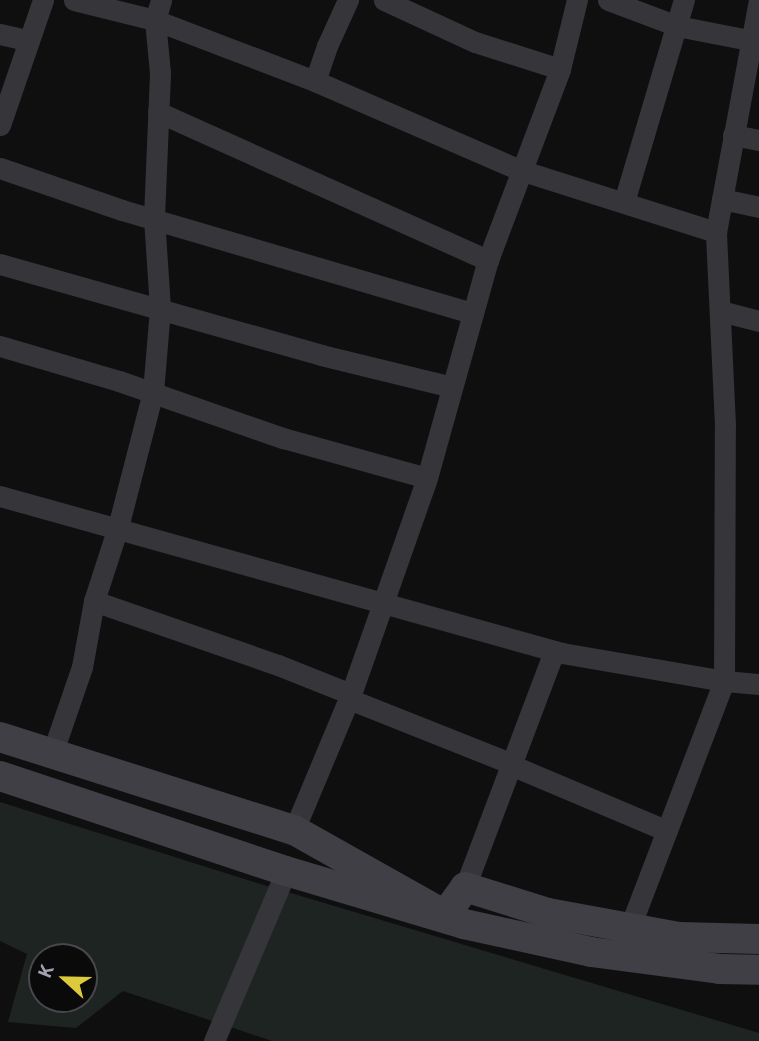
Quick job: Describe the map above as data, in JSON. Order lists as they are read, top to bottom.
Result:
{
  "north": "left"
}
